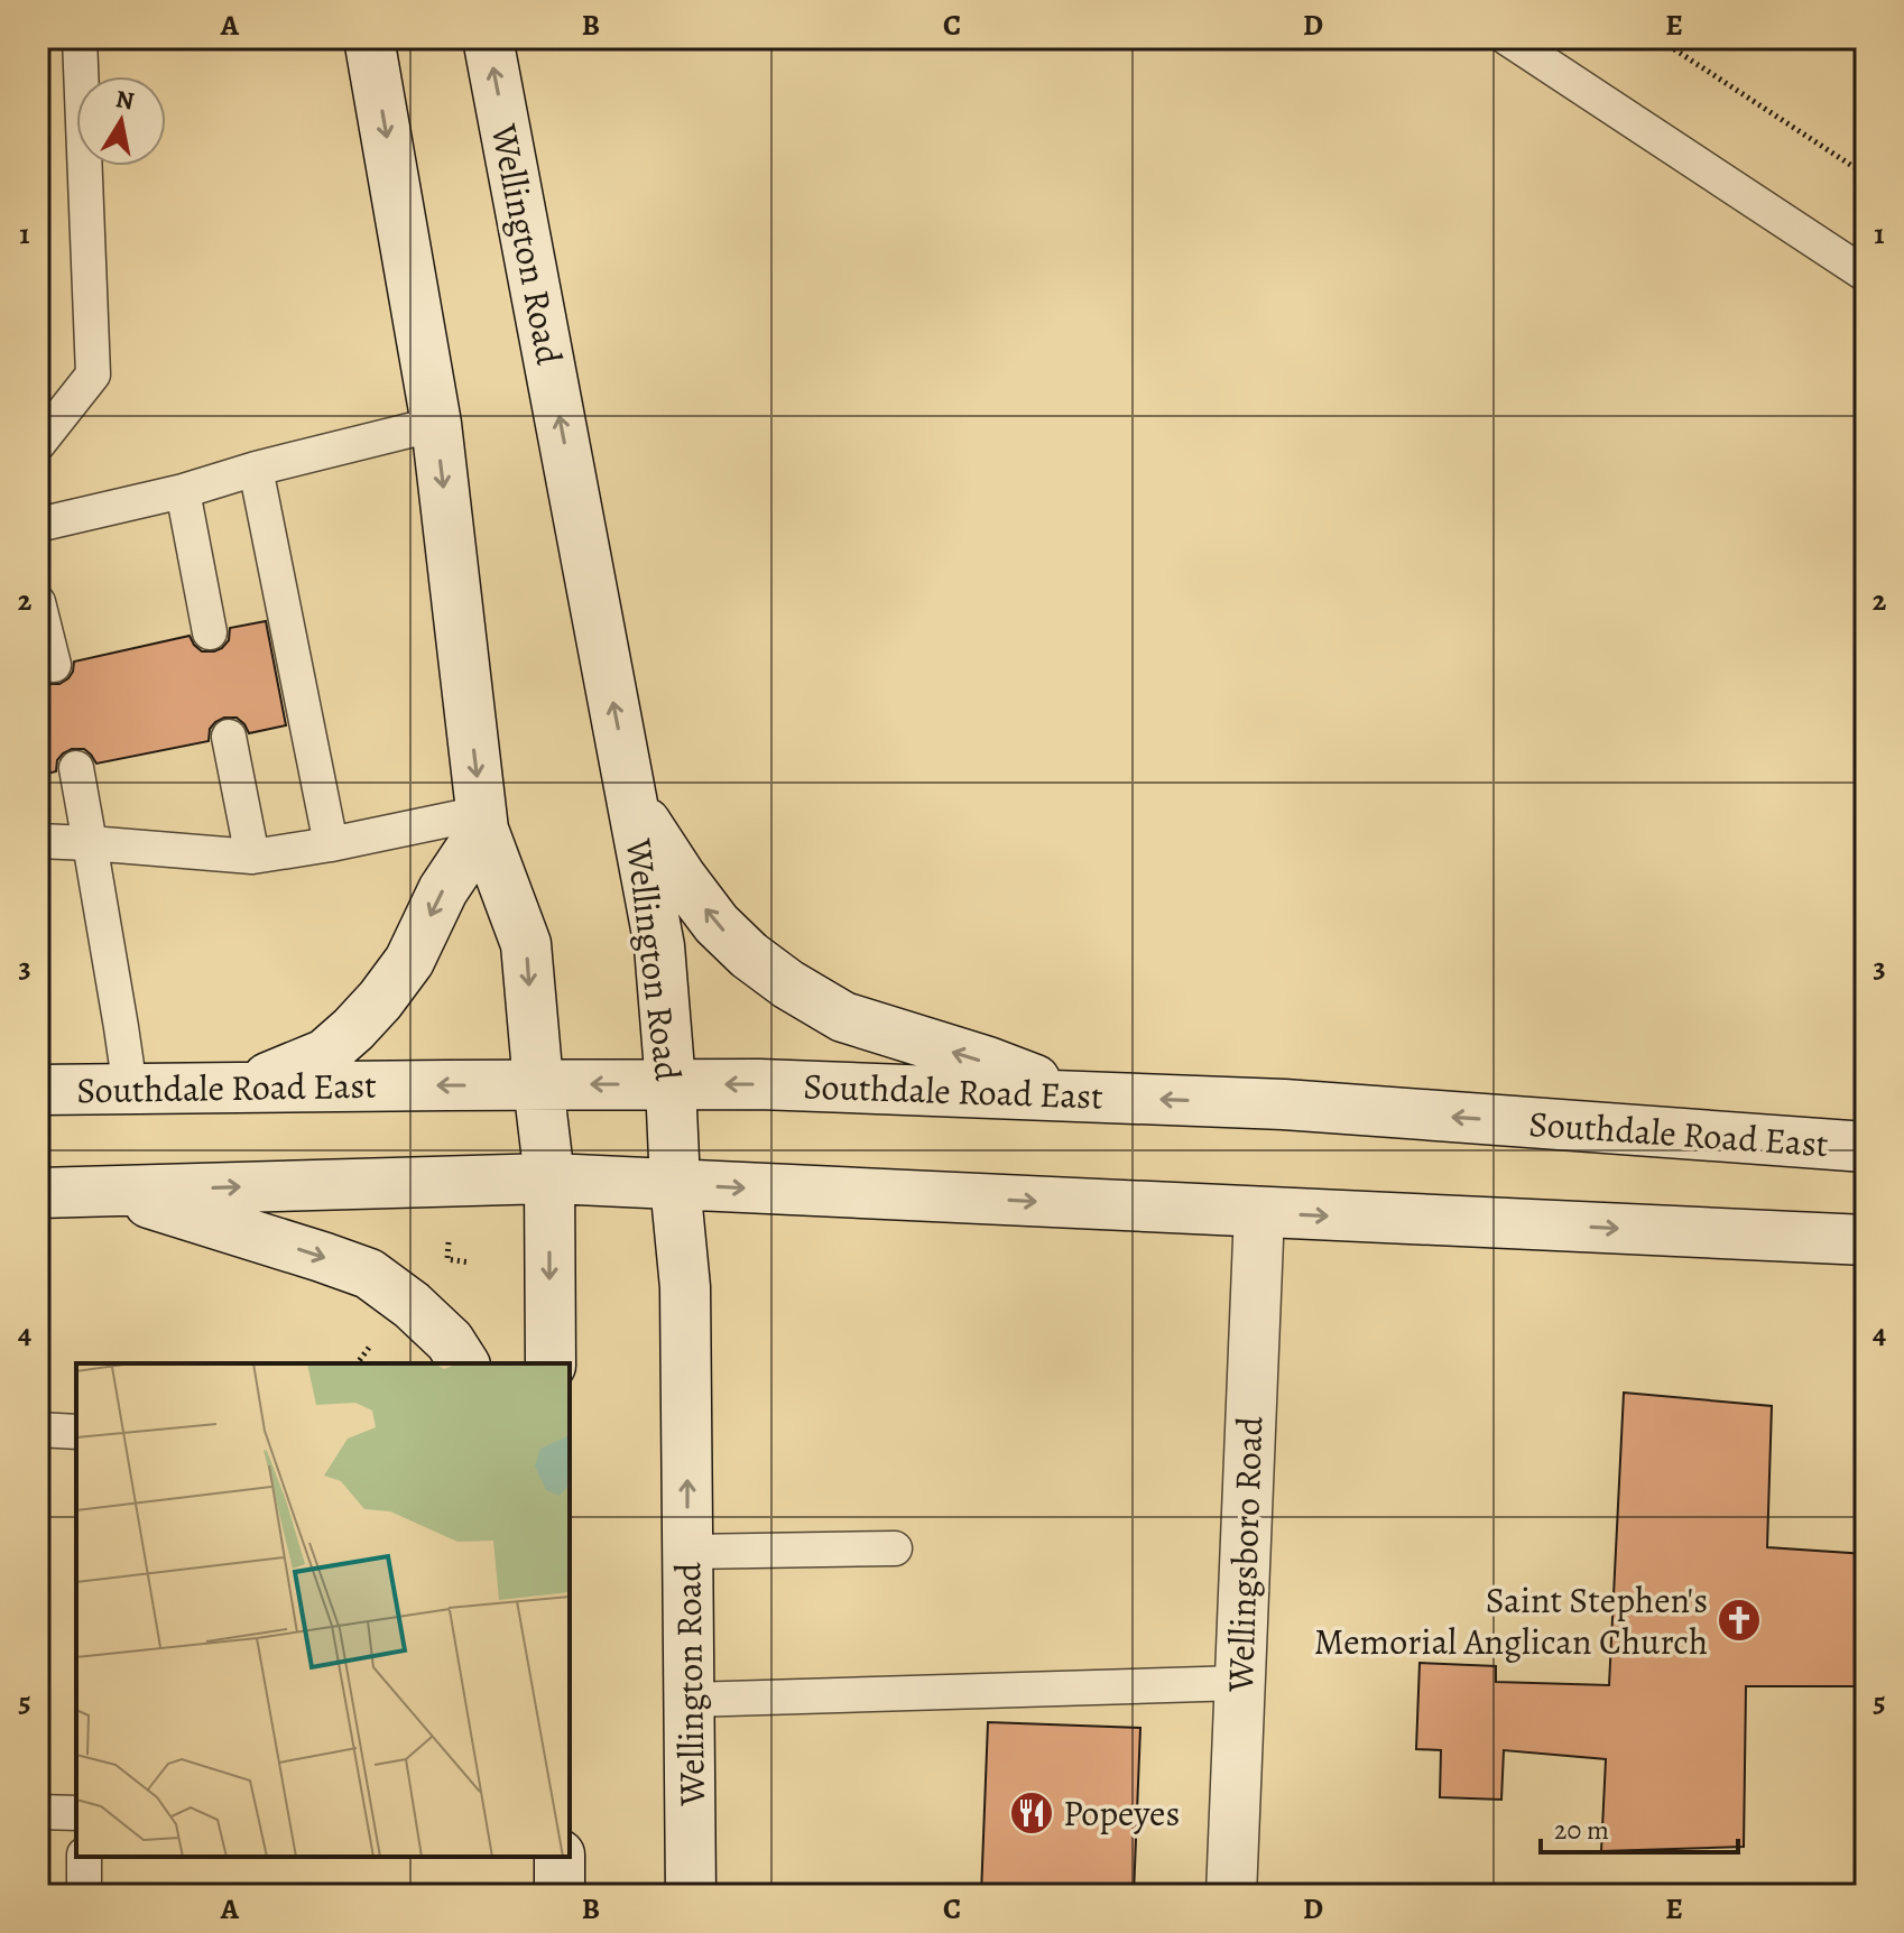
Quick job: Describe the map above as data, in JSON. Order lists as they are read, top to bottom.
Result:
{
  "streets": {
    "main road": ["Wellington Road", "Southdale Road East", "Wellingsboro Road"]
  },
  "crossings": [
    ["Wellington Road", "Southdale Road East"]
  ],
  "places": {
    "church": ["Saint Stephen's Memorial Anglican Church"],
    "restaurant": ["Popeyes"]
  },
  "scale_bar": "20 m",
  "north": "top",
  "grid": {
    "columns": [
      "A",
      "B",
      "C",
      "D",
      "E"
    ],
    "rows": [
      "1",
      "2",
      "3",
      "4",
      "5"
    ]
  }
}
